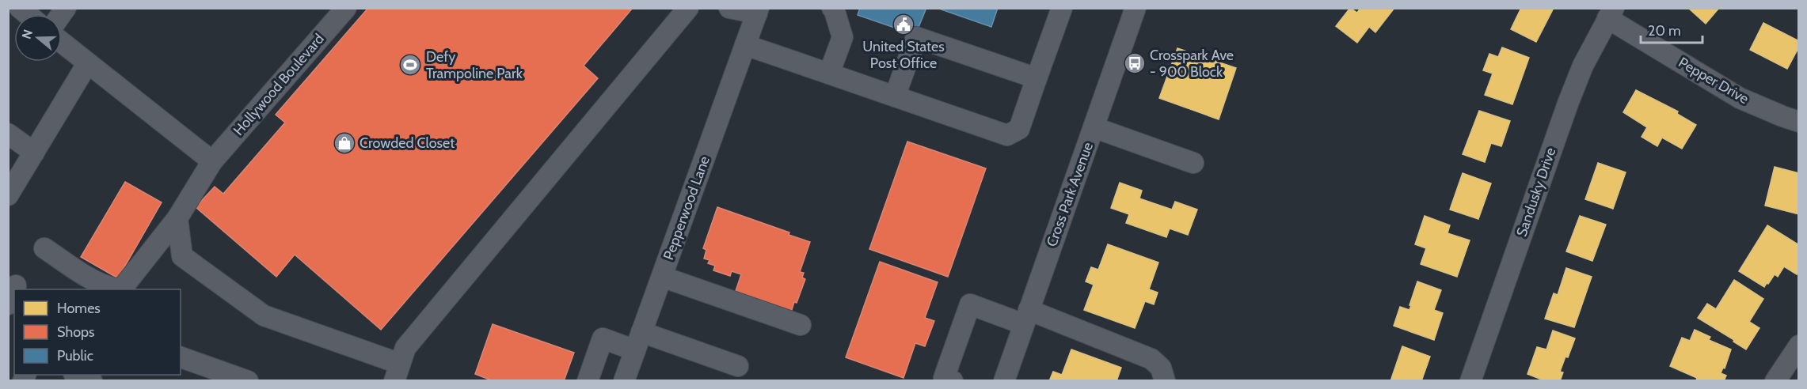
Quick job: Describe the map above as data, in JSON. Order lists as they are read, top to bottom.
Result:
{
  "streets": {
    "street": [
      "Pepper Drive",
      "Hollywood Boulevard",
      "Sandusky Drive",
      "Cross Park Avenue",
      "Pepperwood Lane"
    ]
  },
  "crossings": [
    ["Pepper Drive", "Sandusky Drive"]
  ],
  "places": {
    "public building": ["United States Post Office"],
    "bus stop": ["Crosspark Ave - 900 Block"],
    "sports": ["Defy Trampoline Park"],
    "shop": ["Crowded Closet"]
  },
  "legend": ["Homes", "Shops", "Public"],
  "scale_bar": "20 m",
  "north": "left"
}
